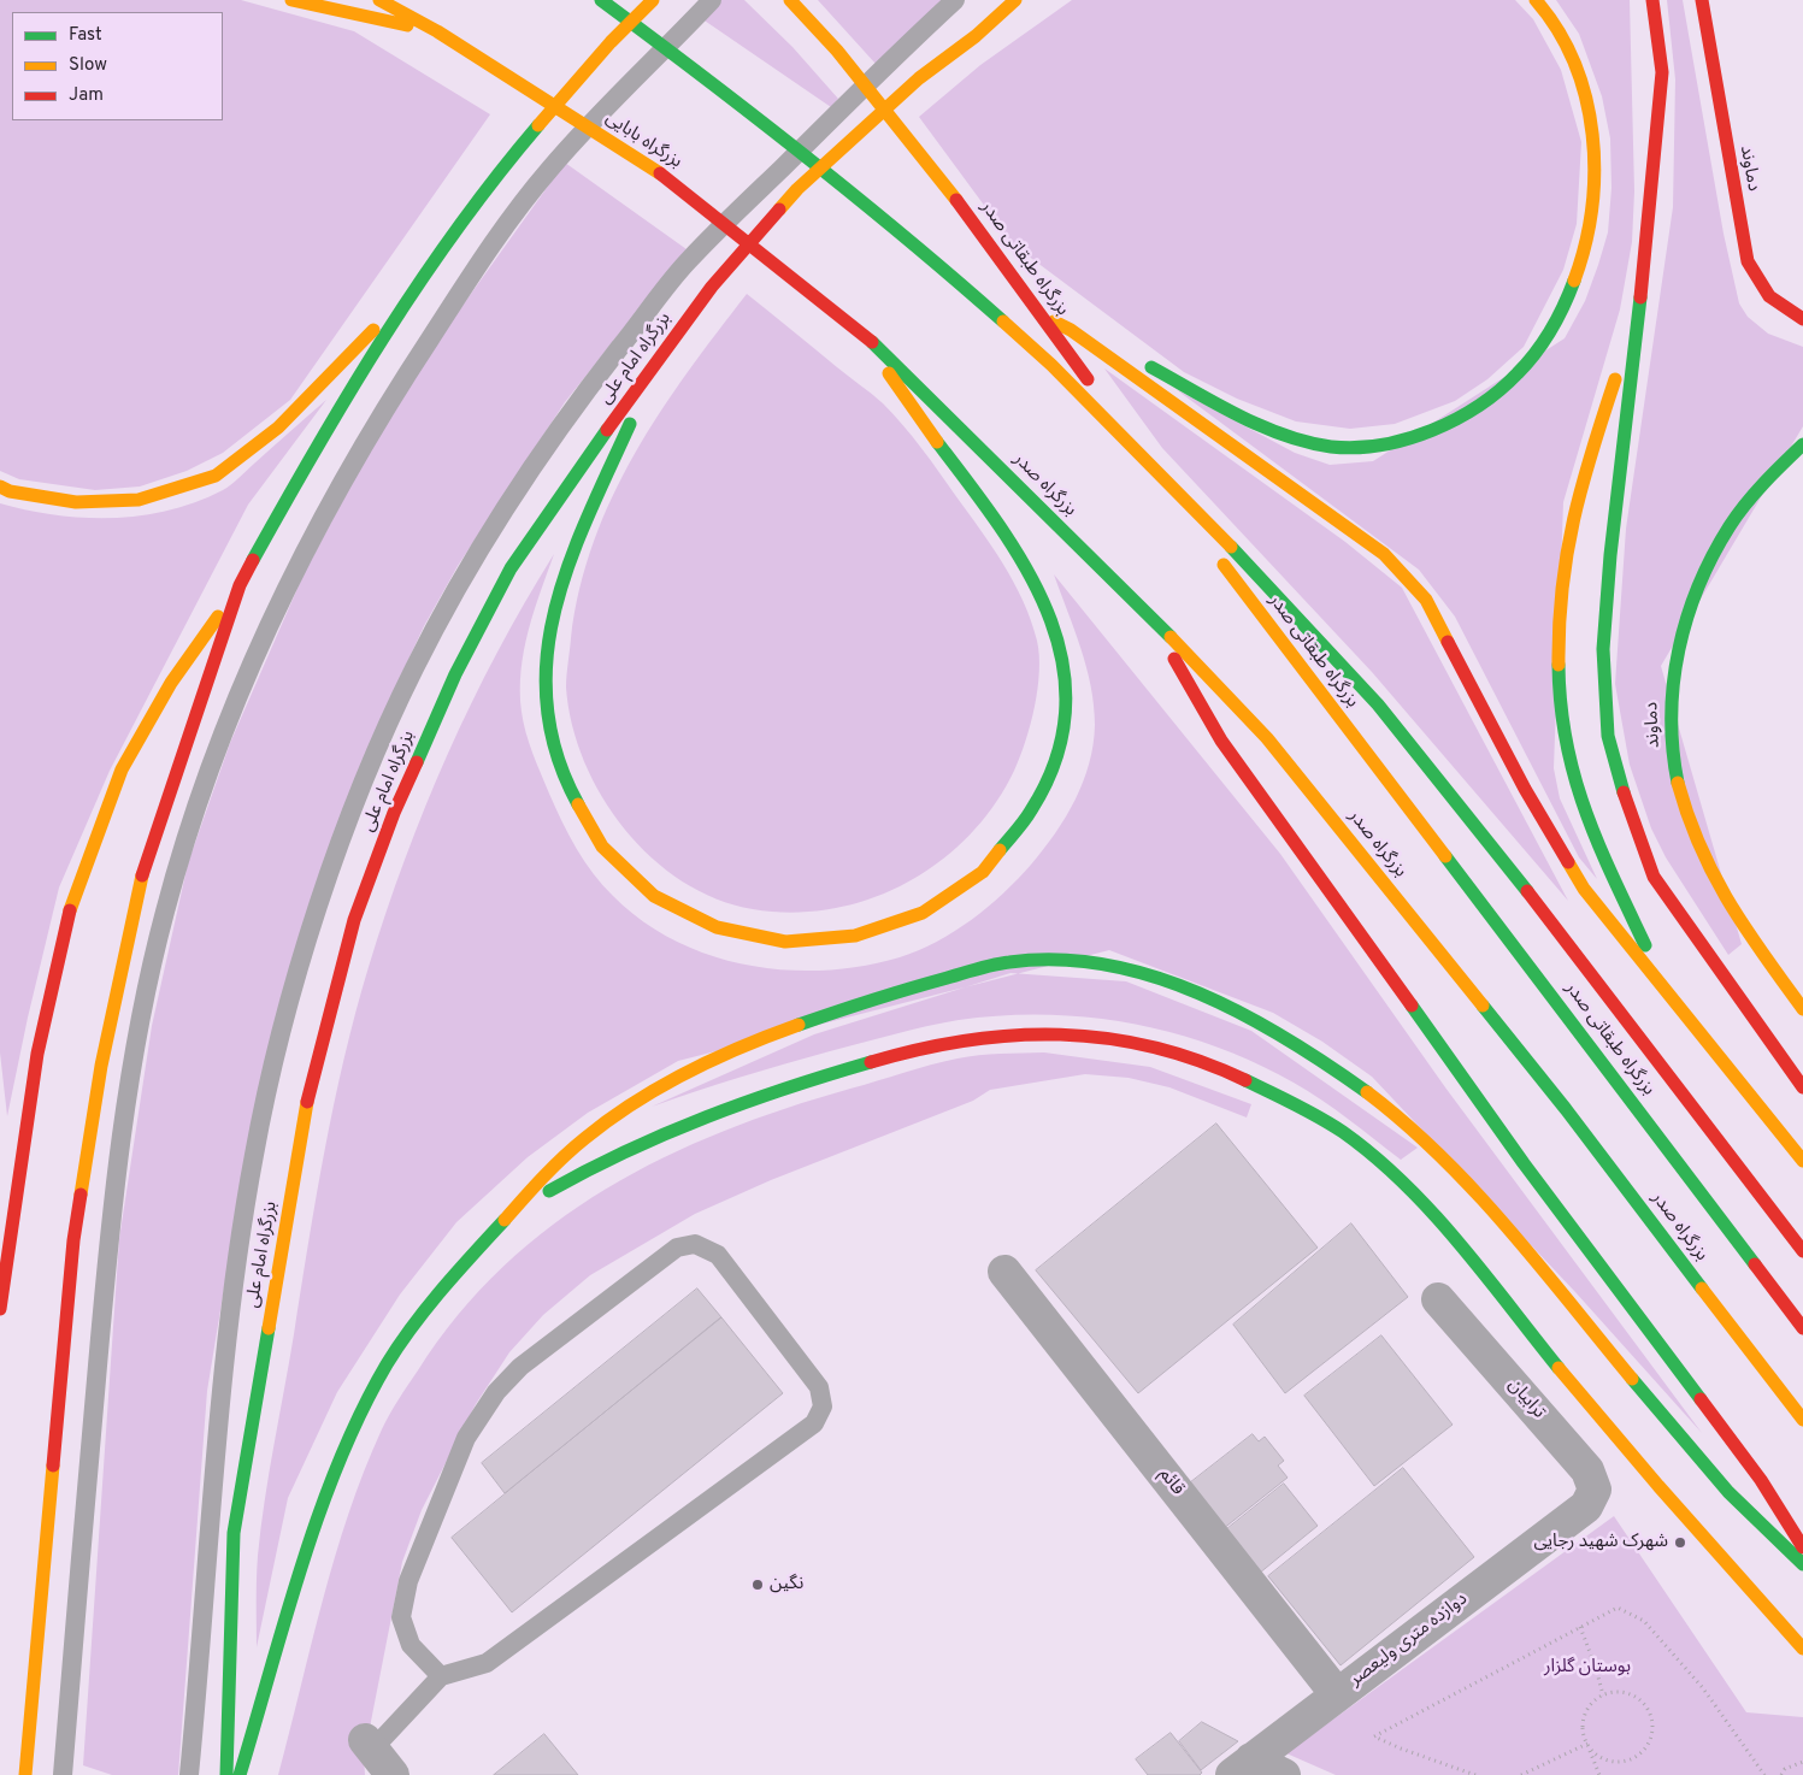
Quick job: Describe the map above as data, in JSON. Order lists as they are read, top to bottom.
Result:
{
  "streets": {
    "main road": [
      "بزرگراه بابایی",
      "دماوند",
      "بزرگراه طبقاتی صدر",
      "بزرگراه امام علی",
      "بزرگراه صدر"
    ],
    "street": ["ترابیان", "قائم", "دوازده متری ولیعصر"]
  },
  "crossings": [
    ["بزرگراه بابایی", "بزرگراه صدر"],
    ["ترابیان", "دوازده متری ولیعصر"],
    ["قائم", "دوازده متری ولیعصر"]
  ],
  "parks": ["بوستان گلزار"],
  "places": ["شهرک شهید رجایی", "نگین"],
  "legend": ["Fast", "Slow", "Jam"]
}
